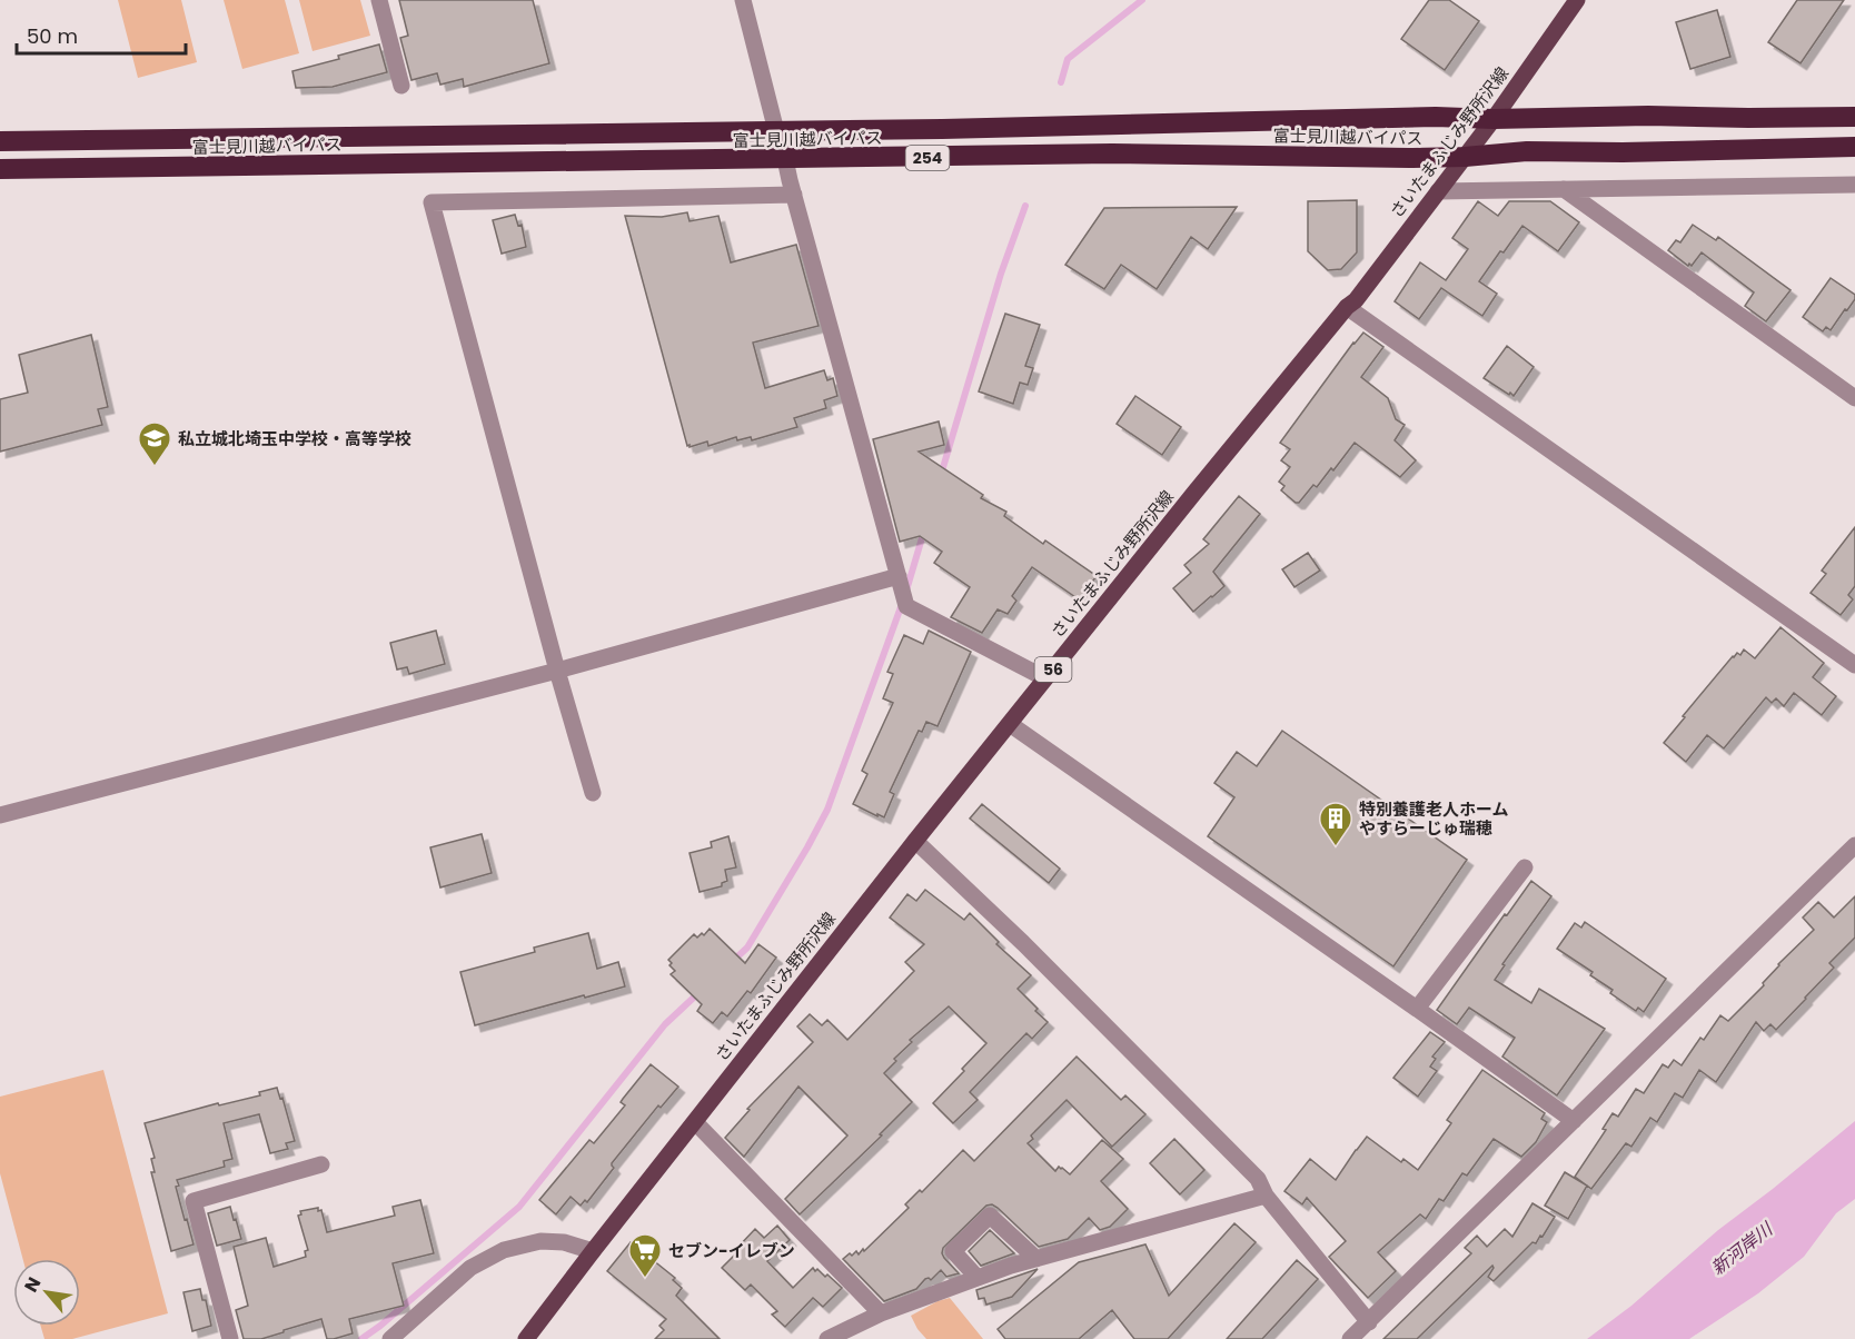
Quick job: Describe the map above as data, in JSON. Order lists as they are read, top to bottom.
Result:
{
  "streets": {
    "highway": ["富士見川越バイパス", "254"],
    "main road": ["さいたまふじみ野所沢線", "56"]
  },
  "crossings": [
    ["富士見川越バイパス", "さいたまふじみ野所沢線"]
  ],
  "water": ["新河岸川"],
  "places": {
    "school or university": ["私立城北埼玉中学校・高等学校"],
    "building": ["特別養護老人ホーム やすらーじゅ瑞穂"],
    "supermarket": ["セブン-イレブン"]
  },
  "scale_bar": "50 m",
  "north": "top left"
}
